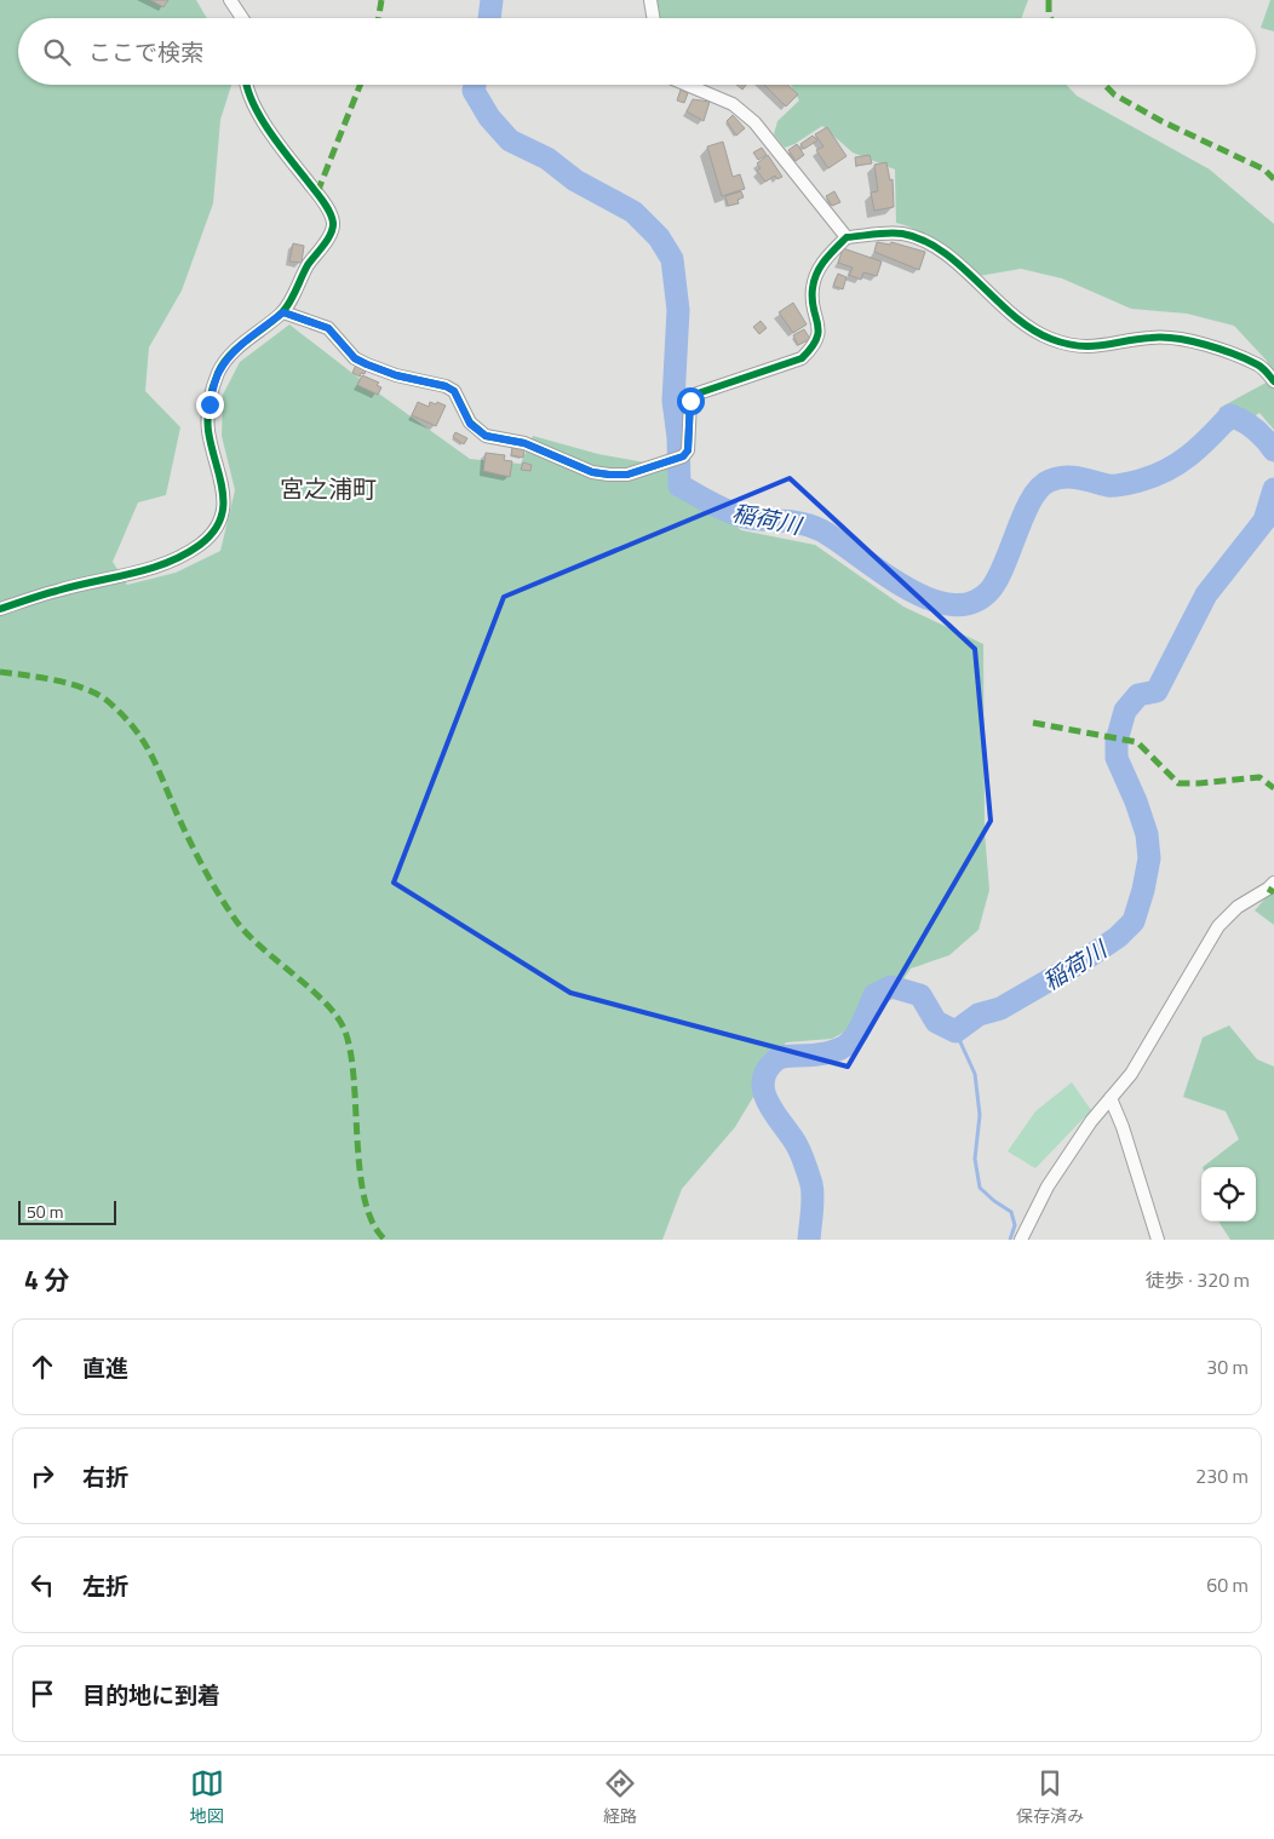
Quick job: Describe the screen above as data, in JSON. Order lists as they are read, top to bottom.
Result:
{
  "districts": ["宮之浦町"],
  "water": ["稲荷川"],
  "scale_bar": "50 m",
  "page": {
    "search": "ここで検索",
    "scale": "50 m",
    "heading": ["4 分", "徒歩 · 320 m"],
    "list": [
      ["直進", "30 m"],
      ["右折", "230 m"],
      ["左折", "60 m"],
      "目的地に到着"
    ],
    "nav": ["地図", "経路", "保存済み"]
  }
}
